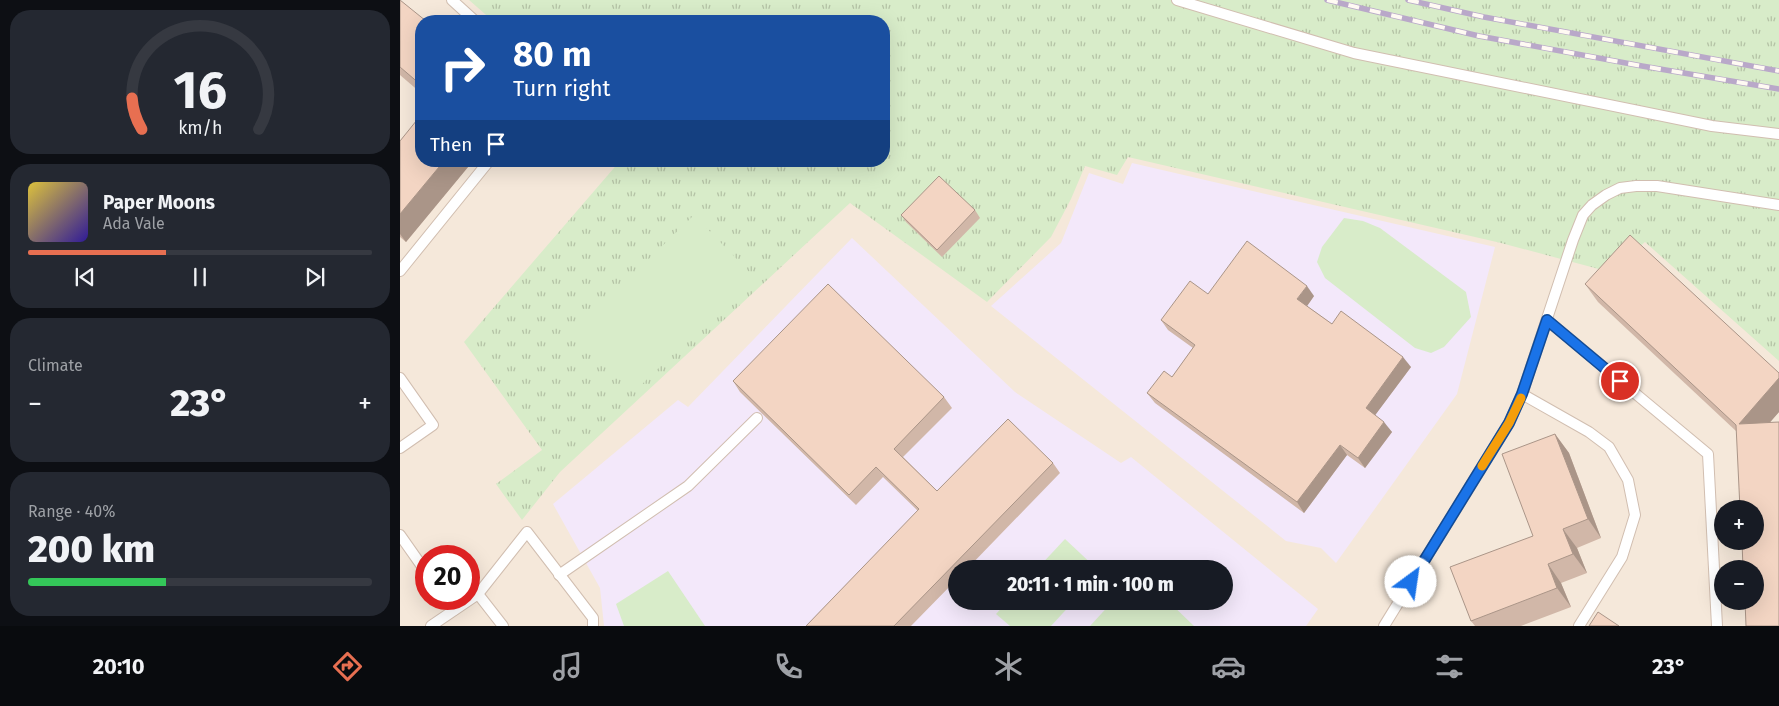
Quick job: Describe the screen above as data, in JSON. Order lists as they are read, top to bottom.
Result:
{
  "page": {
    "turn": ["80 m", "Turn right"],
    "then": "Then",
    "song": ["Paper Moons", "Ada Vale"],
    "tile": [
      "Climate",
      ["Range · 40%", "200 km"]
    ],
    "heat": ["−", "23°", "+"],
    "map_buttons": ["+", "−"],
    "limit": "20",
    "trip": "20:11 · 1 min · 100 m",
    "tabs": ["20:10", "23°"],
    "gauge": ["16", "km/h"]
  }
}
